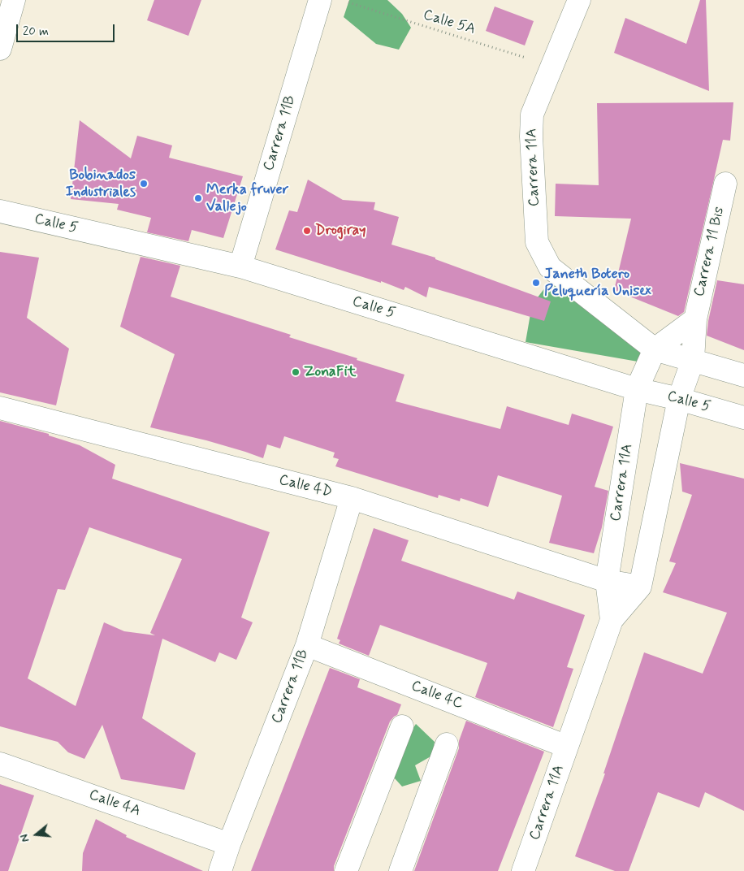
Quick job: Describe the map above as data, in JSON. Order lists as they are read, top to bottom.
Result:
{
  "streets": {
    "street": [
      "Carrera 11B",
      "Carrera 11A",
      "Calle 5",
      "Carrera 11 Bis",
      "Calle 4D",
      "Calle 4C",
      "Calle 4A"
    ],
    "path": ["Calle 5A"]
  },
  "crossings": [
    ["Calle 5A", "Carrera 11A"],
    ["Carrera 11B", "Calle 5"],
    ["Carrera 11B", "Calle 4D"],
    ["Carrera 11B", "Calle 4C"],
    ["Carrera 11B", "Calle 4A"],
    ["Carrera 11A", "Calle 5"],
    ["Carrera 11A", "Carrera 11 Bis"],
    ["Carrera 11A", "Calle 4D"],
    ["Carrera 11A", "Calle 4C"]
  ],
  "places": [
    "Bobinados Industriales",
    "Merka fruver Vallejo",
    "Drogiray",
    "Janeth Botero Peluquería Unisex",
    "ZonaFit"
  ],
  "scale_bar": "20 m",
  "north": "left"
}
